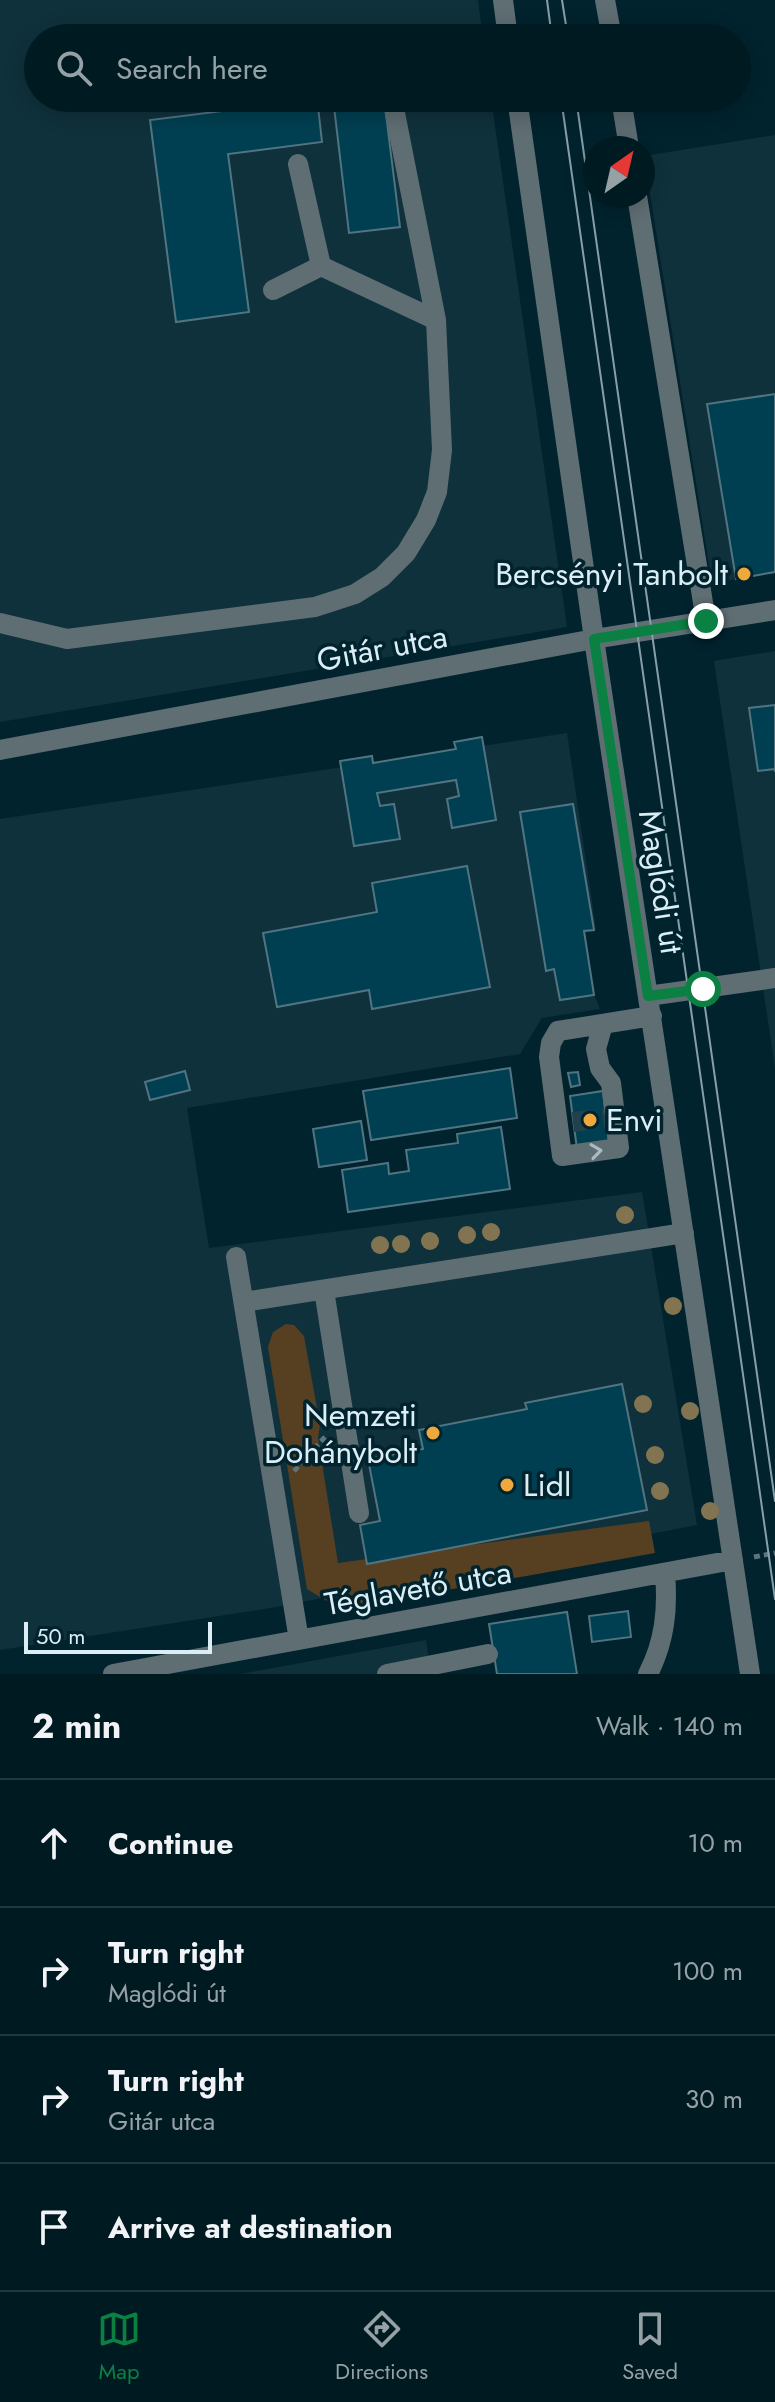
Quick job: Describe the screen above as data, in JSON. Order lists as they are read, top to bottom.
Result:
{
  "streets": {
    "street": ["Gitár utca", "Maglódi út", "Téglavető utca"]
  },
  "crossings": [
    ["Gitár utca", "Maglódi út"],
    ["Maglódi út", "Téglavető utca"]
  ],
  "places": [
    "Bercsényi Tanbolt",
    "Envi",
    "Nemzeti Dohánybolt",
    "Lidl"
  ],
  "scale_bar": "50 m",
  "north": "top right",
  "page": {
    "search": "Search here",
    "scale": "50 m",
    "heading": ["2 min", "Walk · 140 m"],
    "list": [
      ["Continue", "10 m"],
      ["Turn right", "Maglódi út", "100 m"],
      ["Turn right", "Gitár utca", "30 m"],
      "Arrive at destination"
    ],
    "nav": ["Map", "Directions", "Saved"]
  }
}
